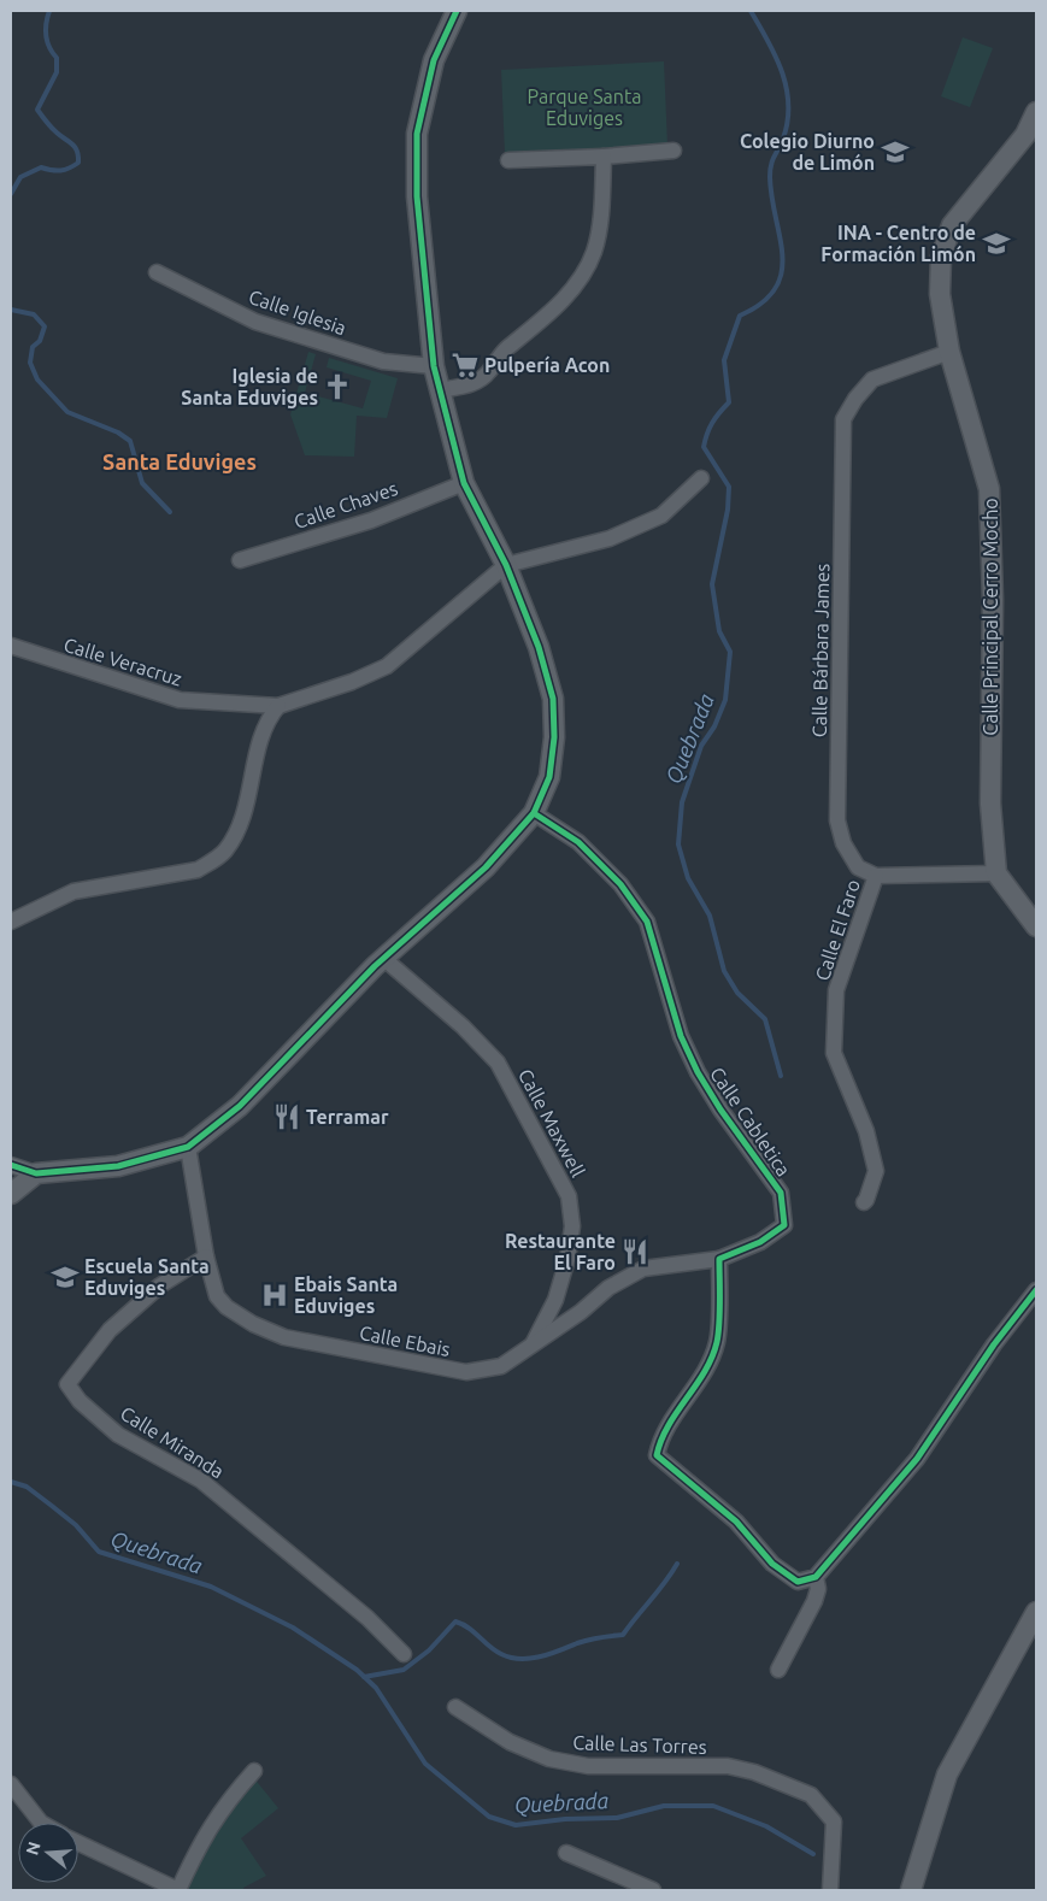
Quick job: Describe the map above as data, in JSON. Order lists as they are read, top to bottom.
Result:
{
  "streets": {
    "street": [
      "Calle Iglesia",
      "Calle Chaves",
      "Calle Principal Cerro Mocho",
      "Calle Bárbara James",
      "Calle Veracruz",
      "Calle El Faro",
      "Calle Cabletica",
      "Calle Maxwell",
      "Calle Ebais",
      "Calle Miranda",
      "Calle Las Torres"
    ]
  },
  "crossings": [
    ["Calle Principal Cerro Mocho", "Calle Bárbara James"],
    ["Calle Bárbara James", "Calle El Faro"],
    ["Calle Cabletica", "Calle Ebais"],
    ["Calle Maxwell", "Calle Ebais"],
    ["Calle Ebais", "Calle Miranda"]
  ],
  "districts": ["Santa Eduviges"],
  "water": ["Quebrada"],
  "parks": ["Parque Santa Eduviges"],
  "places": {
    "school or university": ["Colegio Diurno de Limón", "INA - Centro de Formación Limón", "Escuela Santa Eduviges"],
    "supermarket": ["Pulpería Acon"],
    "church": ["Iglesia de Santa Eduviges"],
    "restaurant": ["Terramar", "Restaurante El Faro"],
    "hospital": ["Ebais Santa Eduviges"]
  },
  "north": "left"
}
